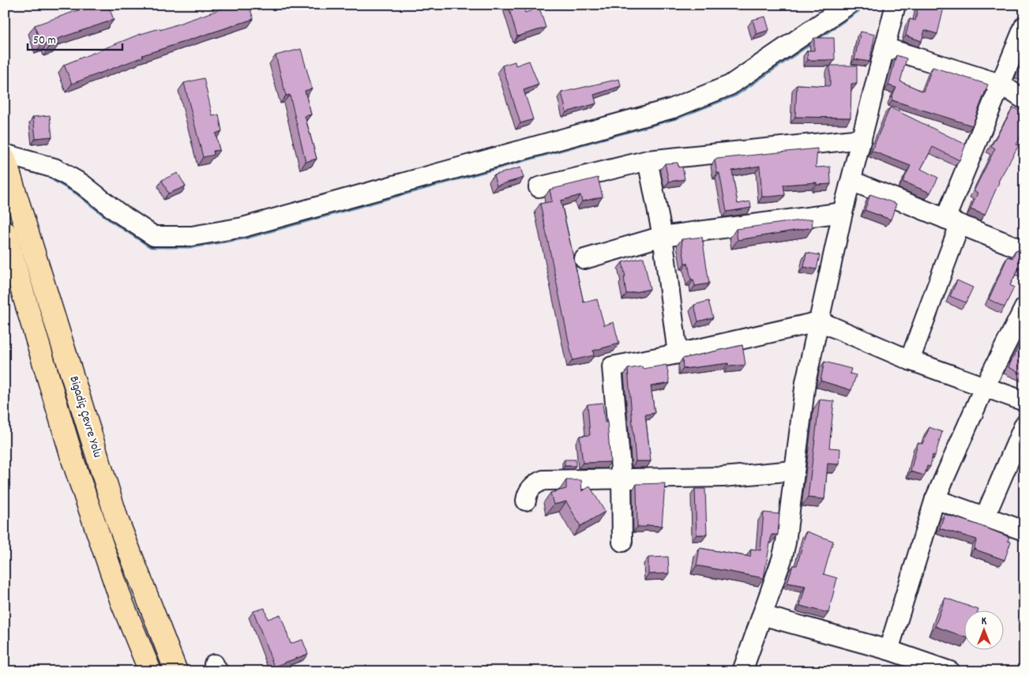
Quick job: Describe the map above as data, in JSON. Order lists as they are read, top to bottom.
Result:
{
  "streets": {
    "highway": ["Bigadiç Çevre Yolu"]
  },
  "scale_bar": "50 m",
  "north": "top"
}
